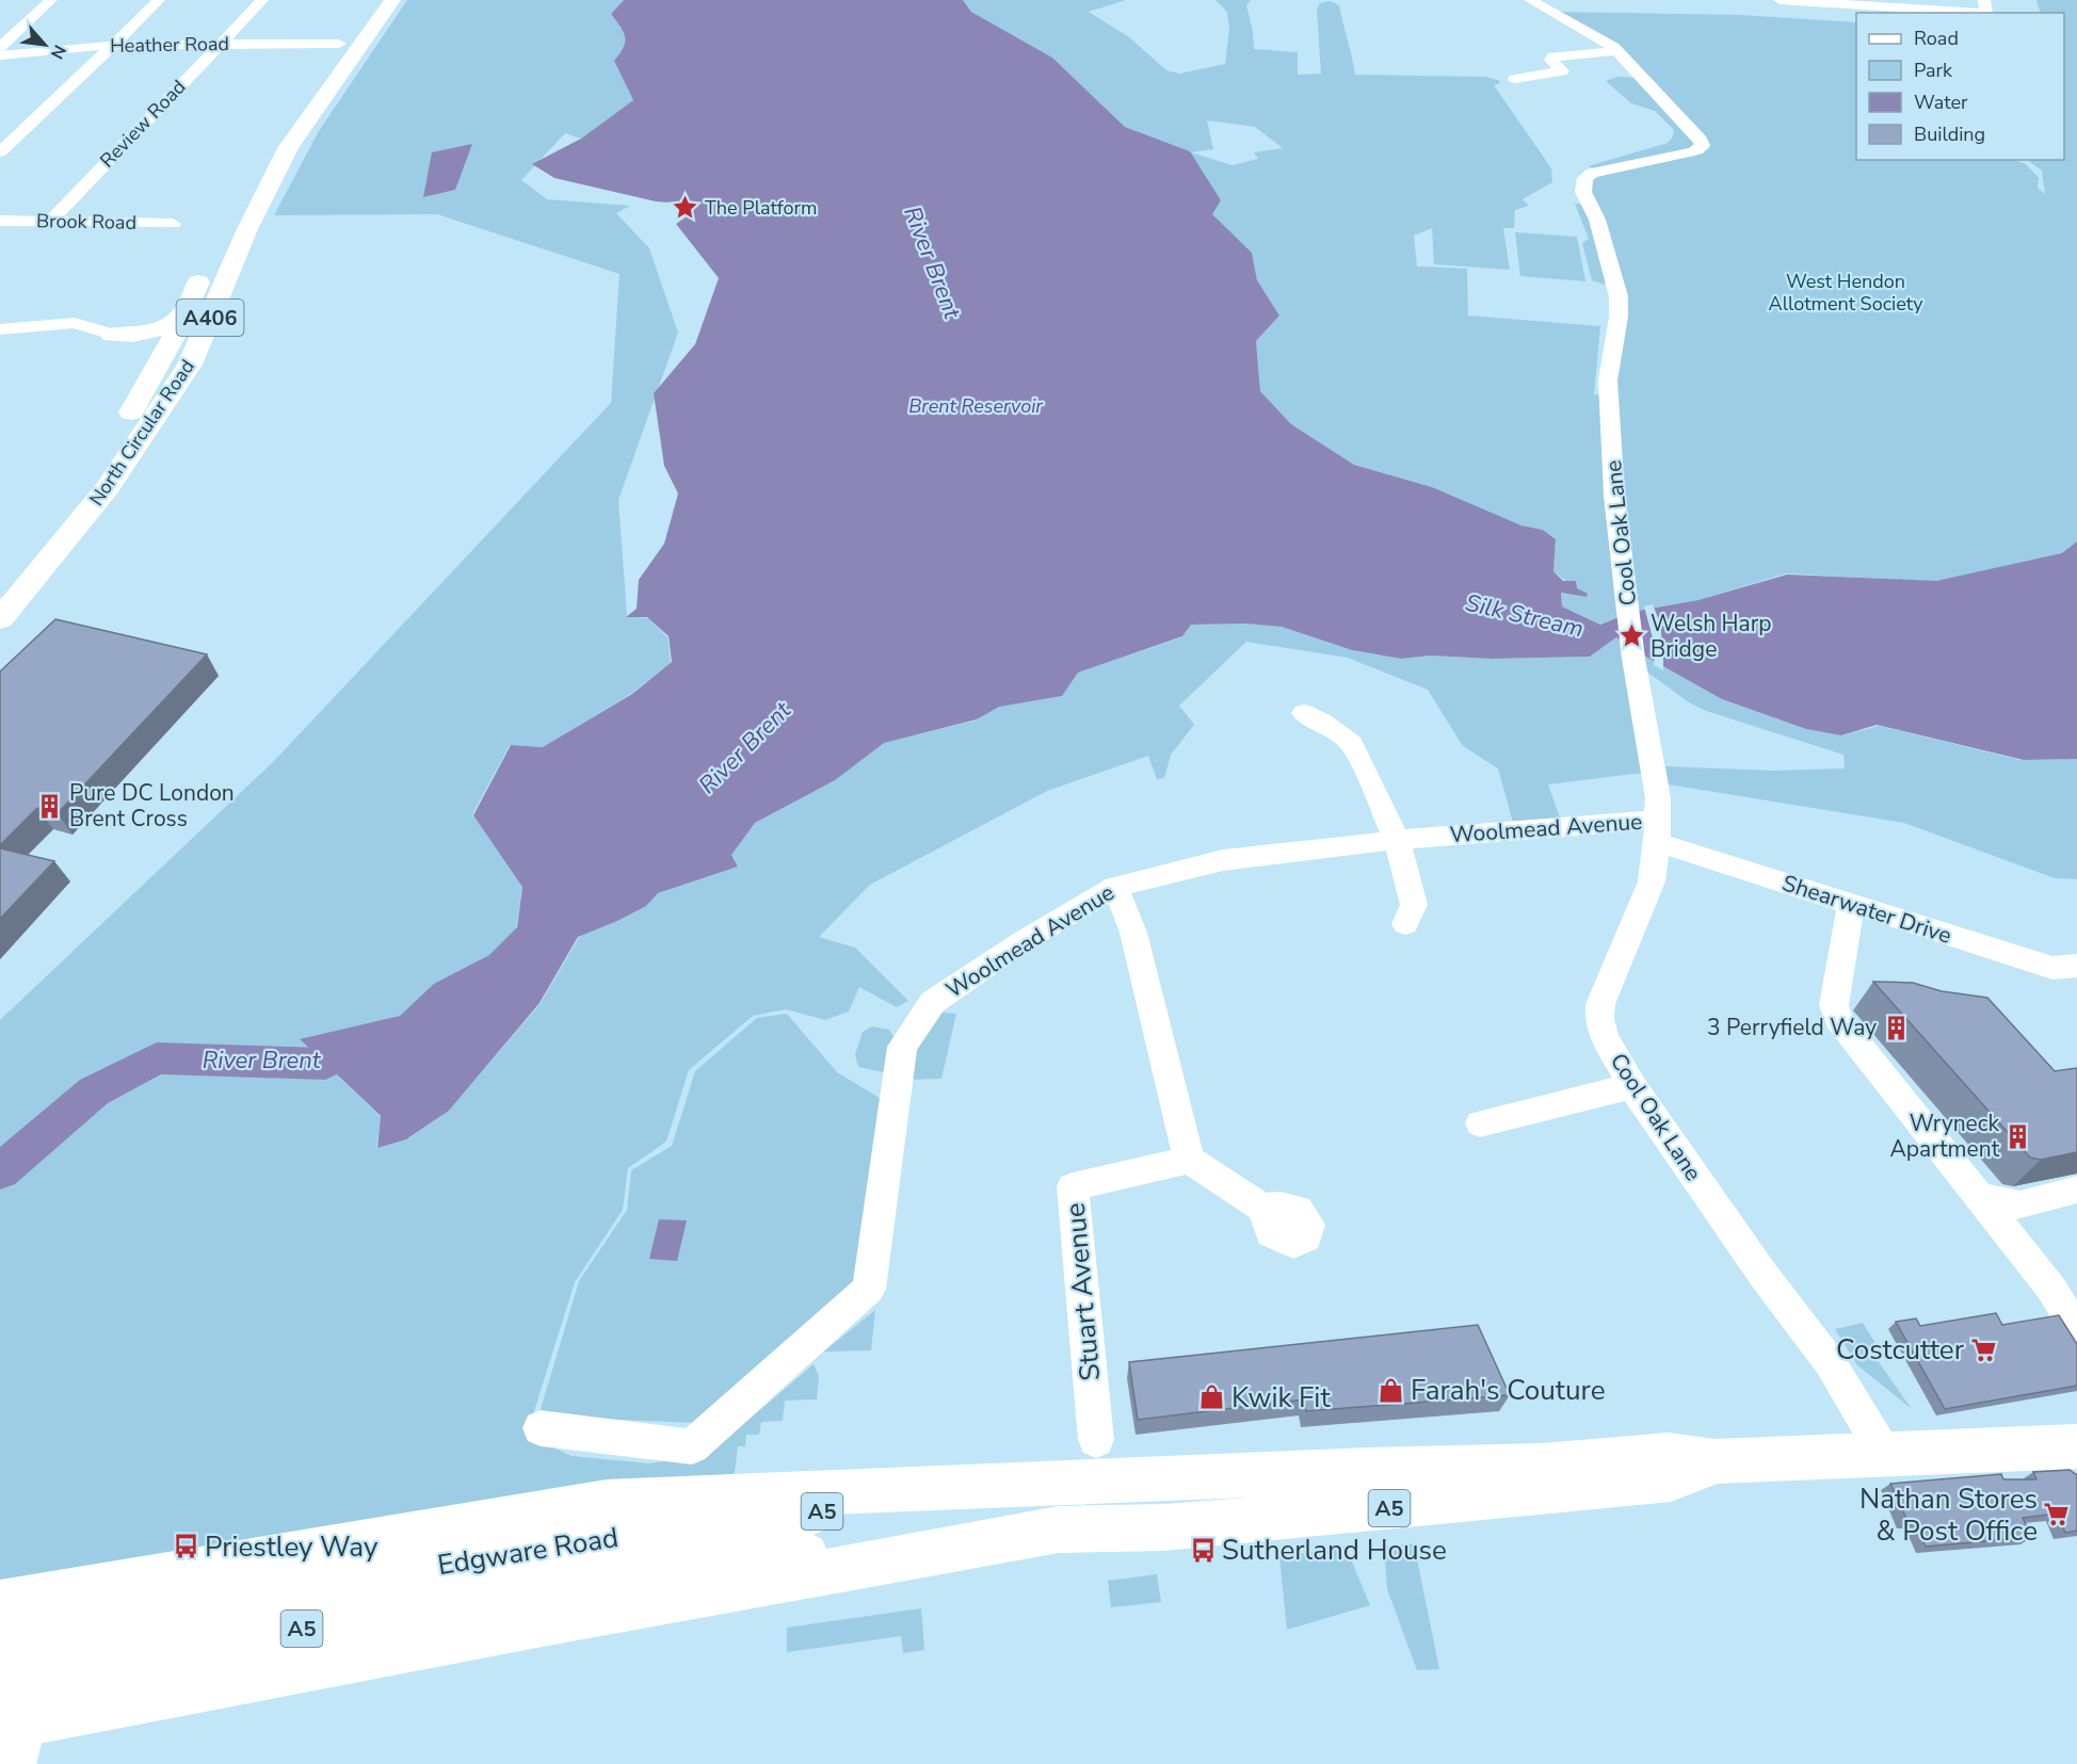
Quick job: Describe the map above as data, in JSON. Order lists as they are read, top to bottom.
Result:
{
  "streets": {
    "highway": ["A406", "North Circular Road"],
    "main road": ["A5", "Edgware Road"],
    "street": [
      "Heather Road",
      "Review Road",
      "Brook Road",
      "Cool Oak Lane",
      "Woolmead Avenue",
      "Shearwater Drive",
      "Stuart Avenue"
    ]
  },
  "crossings": [
    ["Heather Road", "Review Road"],
    ["Review Road", "Brook Road"],
    ["Cool Oak Lane", "Woolmead Avenue"],
    ["Cool Oak Lane", "Shearwater Drive"],
    ["Cool Oak Lane", "A5"],
    ["Woolmead Avenue", "Shearwater Drive"],
    ["A5", "Edgware Road"]
  ],
  "water": ["River Brent", "Brent Reservoir", "Silk Stream"],
  "parks": ["West Hendon Allotment Society"],
  "places": {
    "place": ["The Platform", "Welsh Harp Bridge"],
    "building": ["Pure DC London Brent Cross", "3 Perryfield Way", "Wryneck Apartment"],
    "supermarket": ["Costcutter", "Nathan Stores & Post Office"],
    "shop": ["Farah's Couture", "Kwik Fit"],
    "bus stop": ["Priestley Way", "Sutherland House"]
  },
  "legend": [
    "Road",
    "Park",
    "Water",
    "Building"
  ],
  "north": "bottom right"
}
